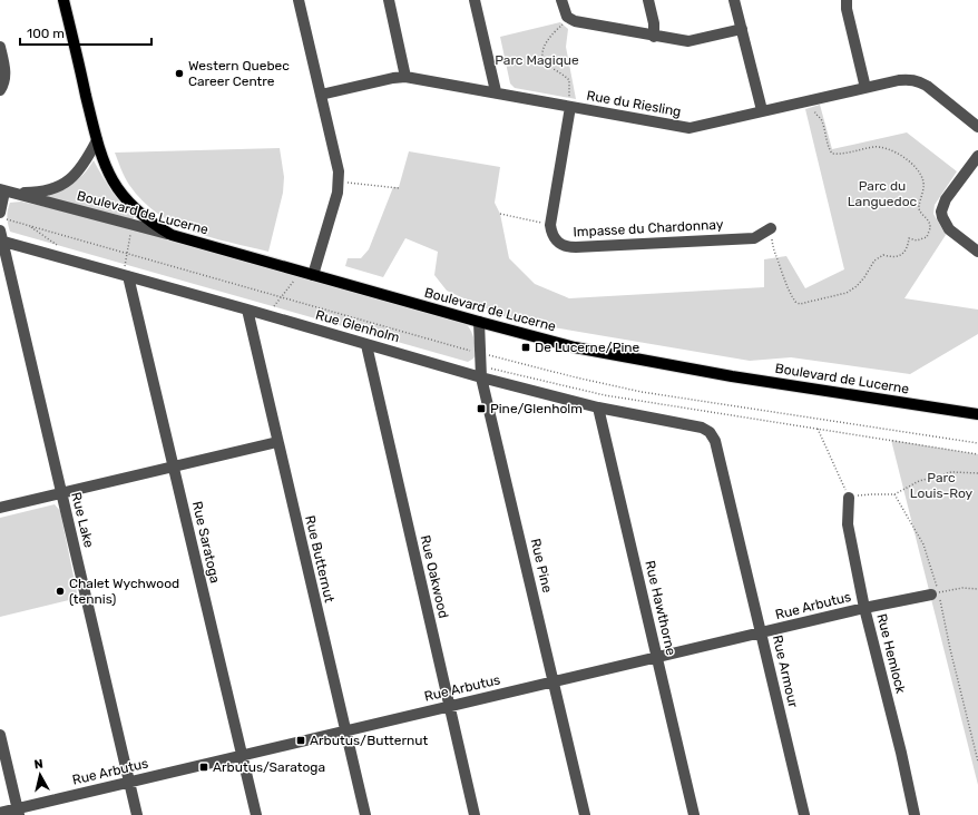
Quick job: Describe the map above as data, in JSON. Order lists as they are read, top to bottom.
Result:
{
  "streets": {
    "main road": ["Boulevard de Lucerne"],
    "street": [
      "Rue du Riesling",
      "Impasse du Chardonnay",
      "Rue Glenholm",
      "Rue Lake",
      "Rue Saratoga",
      "Rue Butternut",
      "Rue Pine",
      "Rue Oakwood",
      "Rue Arbutus",
      "Rue Hawthorne",
      "Rue Hemlock",
      "Rue Armour"
    ]
  },
  "crossings": [
    ["Boulevard de Lucerne", "Rue Pine"],
    ["Rue Glenholm", "Rue Lake"],
    ["Rue Glenholm", "Rue Saratoga"],
    ["Rue Glenholm", "Rue Butternut"],
    ["Rue Glenholm", "Rue Pine"],
    ["Rue Glenholm", "Rue Oakwood"],
    ["Rue Glenholm", "Rue Hawthorne"],
    ["Rue Glenholm", "Rue Armour"],
    ["Rue Lake", "Rue Arbutus"],
    ["Rue Saratoga", "Rue Arbutus"],
    ["Rue Butternut", "Rue Arbutus"],
    ["Rue Pine", "Rue Arbutus"],
    ["Rue Oakwood", "Rue Arbutus"],
    ["Rue Arbutus", "Rue Hawthorne"],
    ["Rue Arbutus", "Rue Hemlock"],
    ["Rue Arbutus", "Rue Armour"]
  ],
  "parks": ["Parc Magique", "Parc du Languedoc", "Parc Louis-Roy"],
  "places": {
    "other": ["Western Quebec Career Centre", "Chalet Wychwood (tennis)"],
    "transit": [
      "De Lucerne/Pine",
      "Pine/Glenholm",
      "Arbutus/Butternut",
      "Arbutus/Saratoga"
    ]
  },
  "scale_bar": "100 m",
  "north": "top"
}
